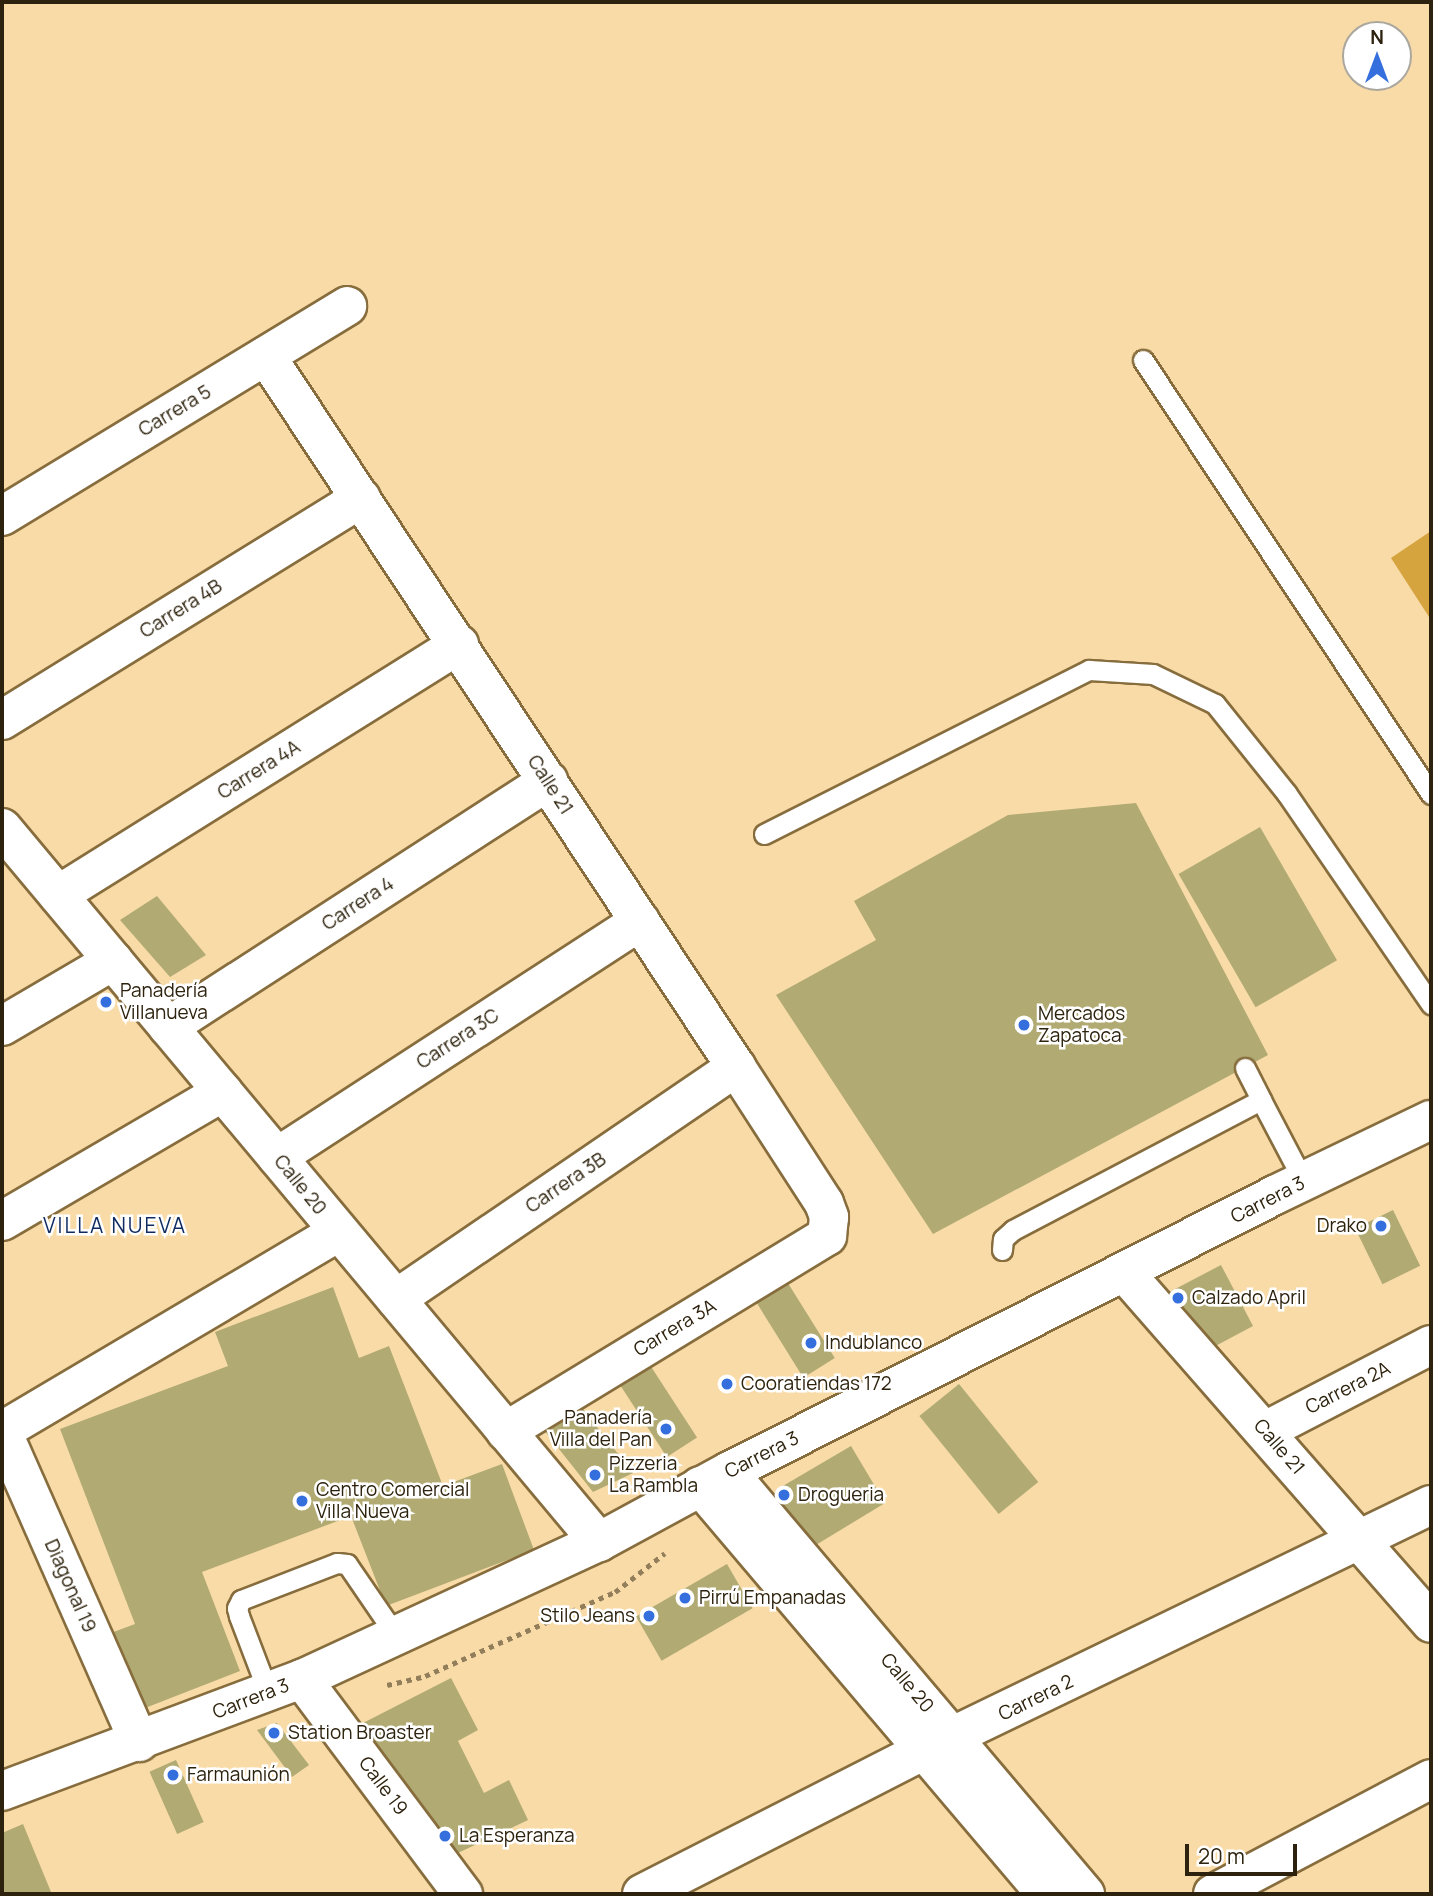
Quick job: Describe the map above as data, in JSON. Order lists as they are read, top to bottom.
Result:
{
  "streets": {
    "street": [
      "Carrera 5",
      "Carrera 4B",
      "Carrera 4A",
      "Calle 21",
      "Carrera 4",
      "Carrera 3C",
      "Carrera 3B",
      "Calle 20",
      "Carrera 3",
      "Carrera 3A",
      "Carrera 2A",
      "Diagonal 19",
      "Carrera 2",
      "Calle 19"
    ]
  },
  "crossings": [
    ["Carrera 5", "Calle 21"],
    ["Carrera 4B", "Calle 21"],
    ["Carrera 4A", "Calle 21"],
    ["Carrera 4A", "Calle 20"],
    ["Calle 21", "Carrera 4"],
    ["Calle 21", "Carrera 3C"],
    ["Calle 21", "Carrera 3B"],
    ["Calle 21", "Carrera 3"],
    ["Calle 21", "Carrera 3A"],
    ["Calle 21", "Carrera 2A"],
    ["Calle 21", "Carrera 2"],
    ["Carrera 4", "Calle 20"],
    ["Carrera 3C", "Calle 20"],
    ["Carrera 3B", "Calle 20"],
    ["Calle 20", "Carrera 3"],
    ["Calle 20", "Carrera 3A"],
    ["Calle 20", "Carrera 2"],
    ["Carrera 3", "Diagonal 19"],
    ["Carrera 3", "Calle 19"]
  ],
  "districts": ["VILLA NUEVA"],
  "places": [
    "Panadería Villanueva",
    "Mercados Zapatoca",
    "Drako",
    "Calzado April",
    "Indublanco",
    "Cooratiendas 172",
    "Panadería Villa del Pan",
    "Pizzeria La Rambla",
    "Drogueria",
    "Centro Comercial Villa Nueva",
    "Pirrú Empanadas",
    "Stilo Jeans",
    "Station Broaster",
    "Farmaunión",
    "La Esperanza"
  ],
  "scale_bar": "20 m",
  "north": "top"
}
